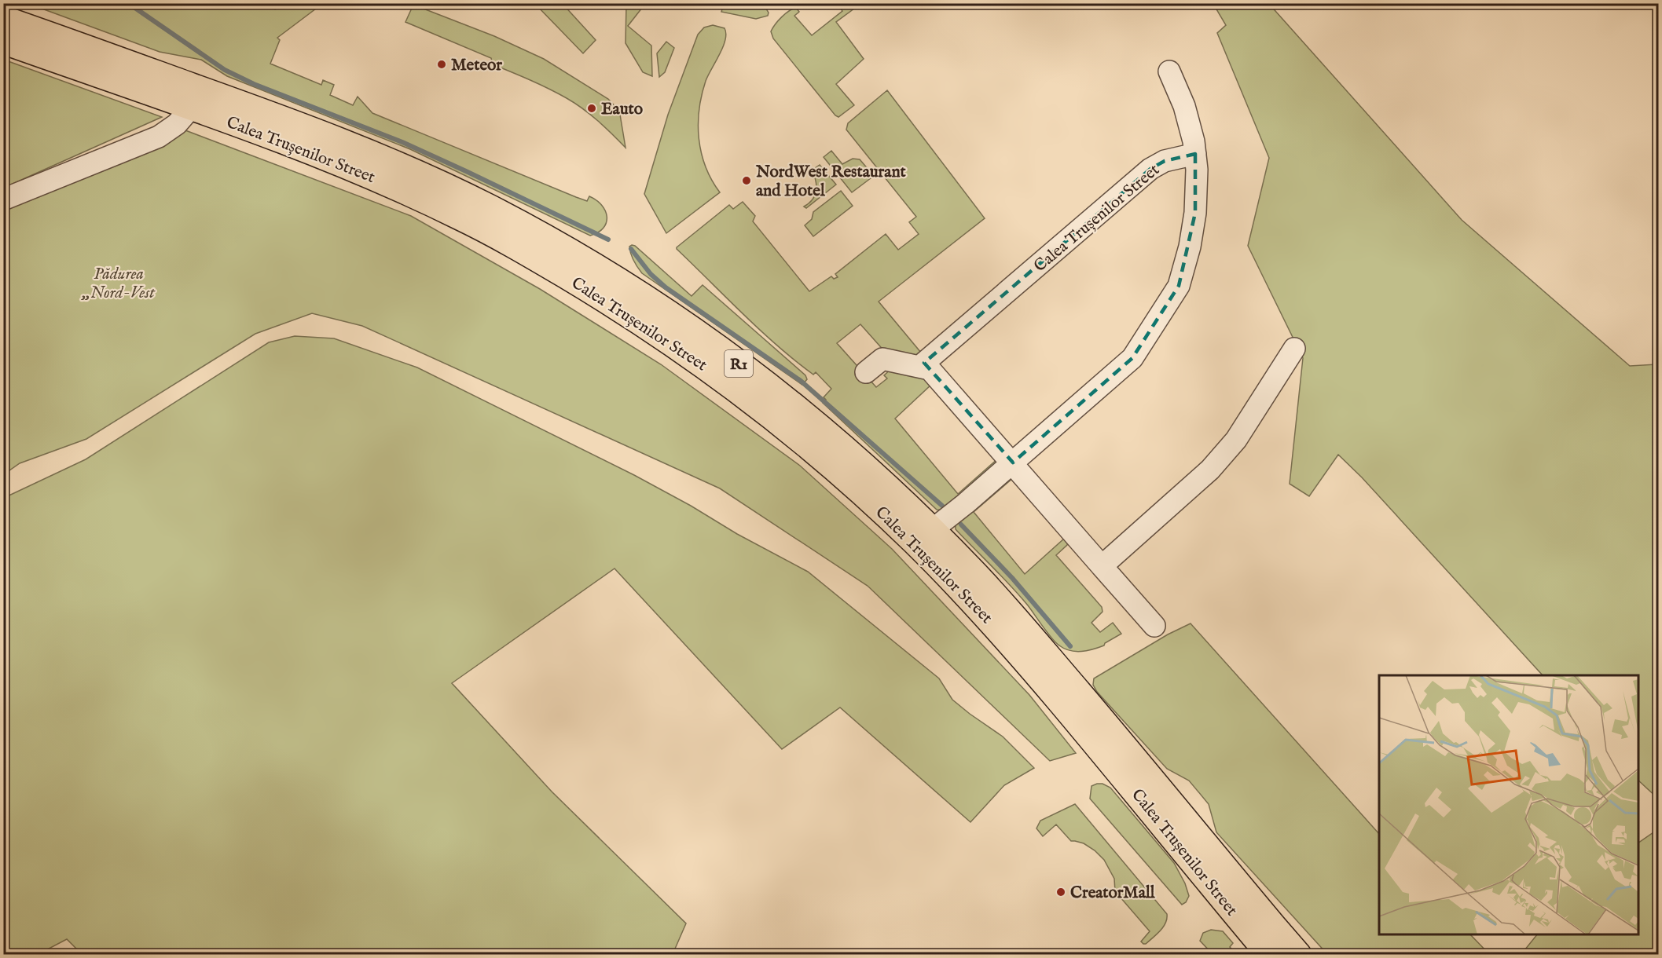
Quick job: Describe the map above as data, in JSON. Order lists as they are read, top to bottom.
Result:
{
  "streets": {
    "highway": ["Calea Trușenilor Street", "R1"]
  },
  "parks": ["Pădurea „Nord-Vest"],
  "places": [
    "Meteor",
    "Eauto",
    "NordWest Restaurant and Hotel",
    "CreatorMall"
  ]
}
